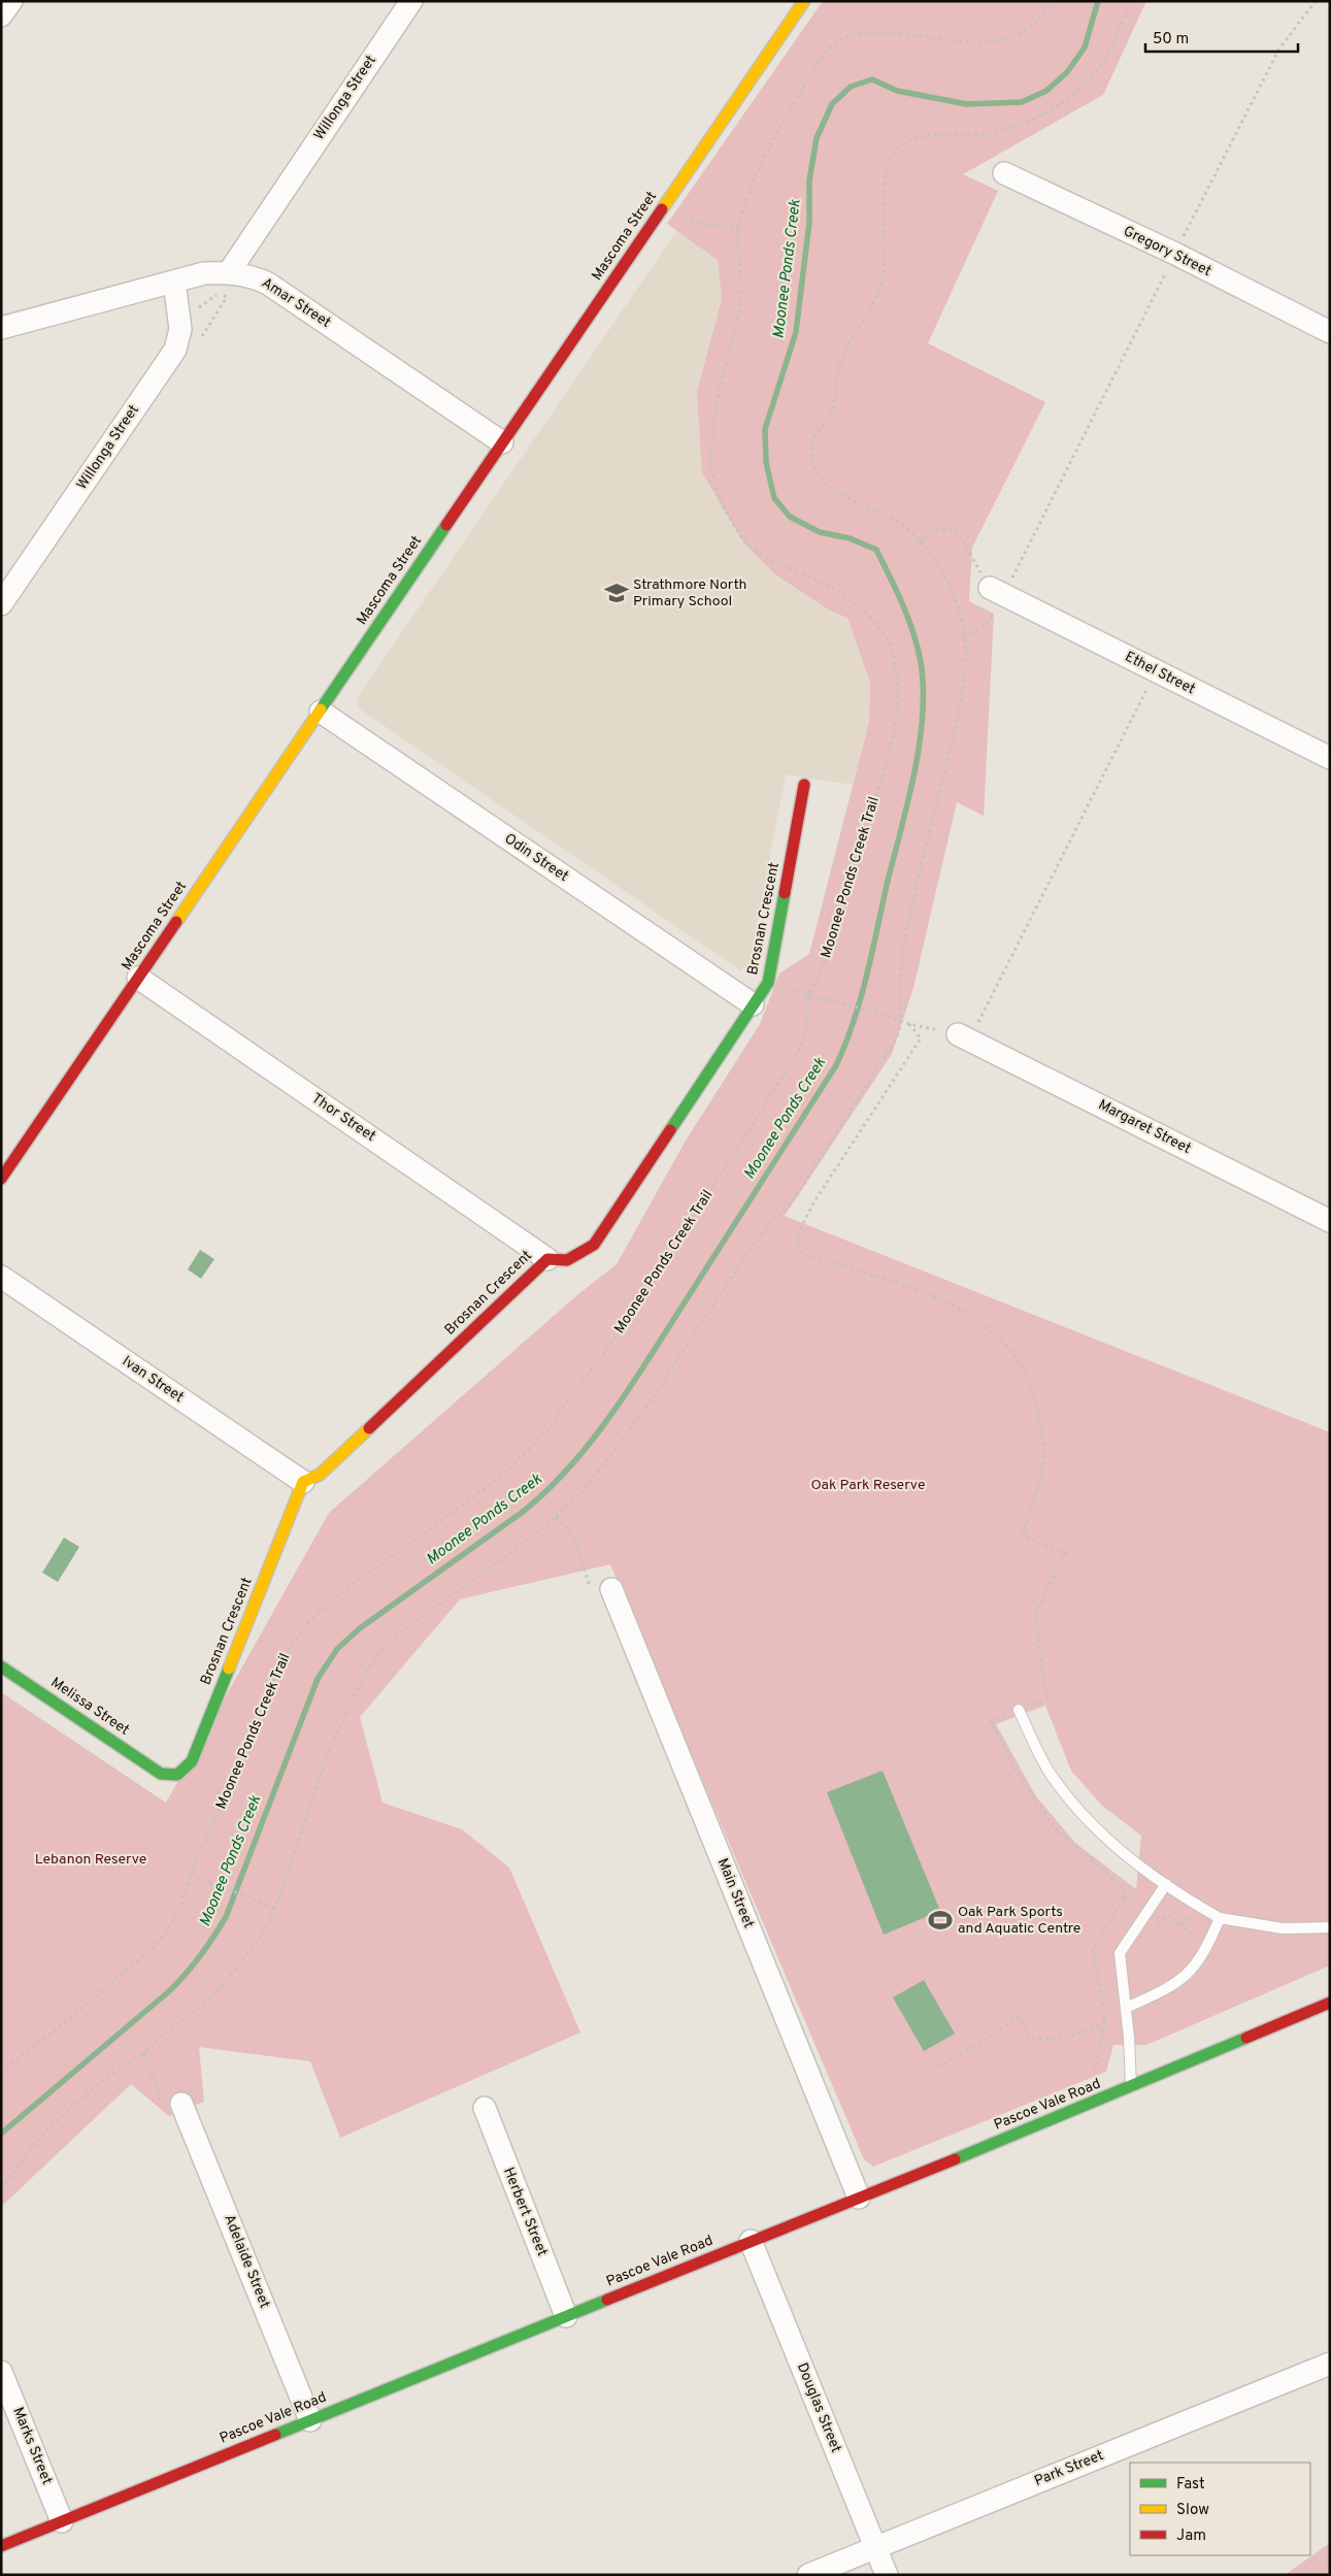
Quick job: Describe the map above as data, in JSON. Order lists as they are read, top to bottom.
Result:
{
  "streets": {
    "main road": [
      "Mascoma Street",
      "Brosnan Crescent",
      "Melissa Street",
      "Pascoe Vale Road"
    ],
    "street": [
      "Willonga Street",
      "Gregory Street",
      "Amar Street",
      "Ethel Street",
      "Odin Street",
      "Thor Street",
      "Margaret Street",
      "Ivan Street",
      "Main Street",
      "Herbert Street",
      "Adelaide Street",
      "Douglas Street",
      "Marks Street",
      "Park Street"
    ],
    "path": ["Moonee Ponds Creek Trail"]
  },
  "crossings": [
    ["Willonga Street", "Amar Street"],
    ["Mascoma Street", "Amar Street"],
    ["Mascoma Street", "Odin Street"],
    ["Mascoma Street", "Thor Street"],
    ["Odin Street", "Brosnan Crescent"],
    ["Brosnan Crescent", "Thor Street"],
    ["Brosnan Crescent", "Ivan Street"],
    ["Brosnan Crescent", "Melissa Street"],
    ["Main Street", "Pascoe Vale Road"],
    ["Pascoe Vale Road", "Herbert Street"],
    ["Pascoe Vale Road", "Adelaide Street"],
    ["Pascoe Vale Road", "Douglas Street"],
    ["Pascoe Vale Road", "Marks Street"],
    ["Douglas Street", "Park Street"]
  ],
  "water": ["Moonee Ponds Creek"],
  "parks": ["Oak Park Reserve", "Lebanon Reserve"],
  "places": {
    "school or university": ["Strathmore North Primary School"],
    "sports": ["Oak Park Sports and Aquatic Centre"]
  },
  "legend": ["Fast", "Slow", "Jam"],
  "scale_bar": "50 m"
}
